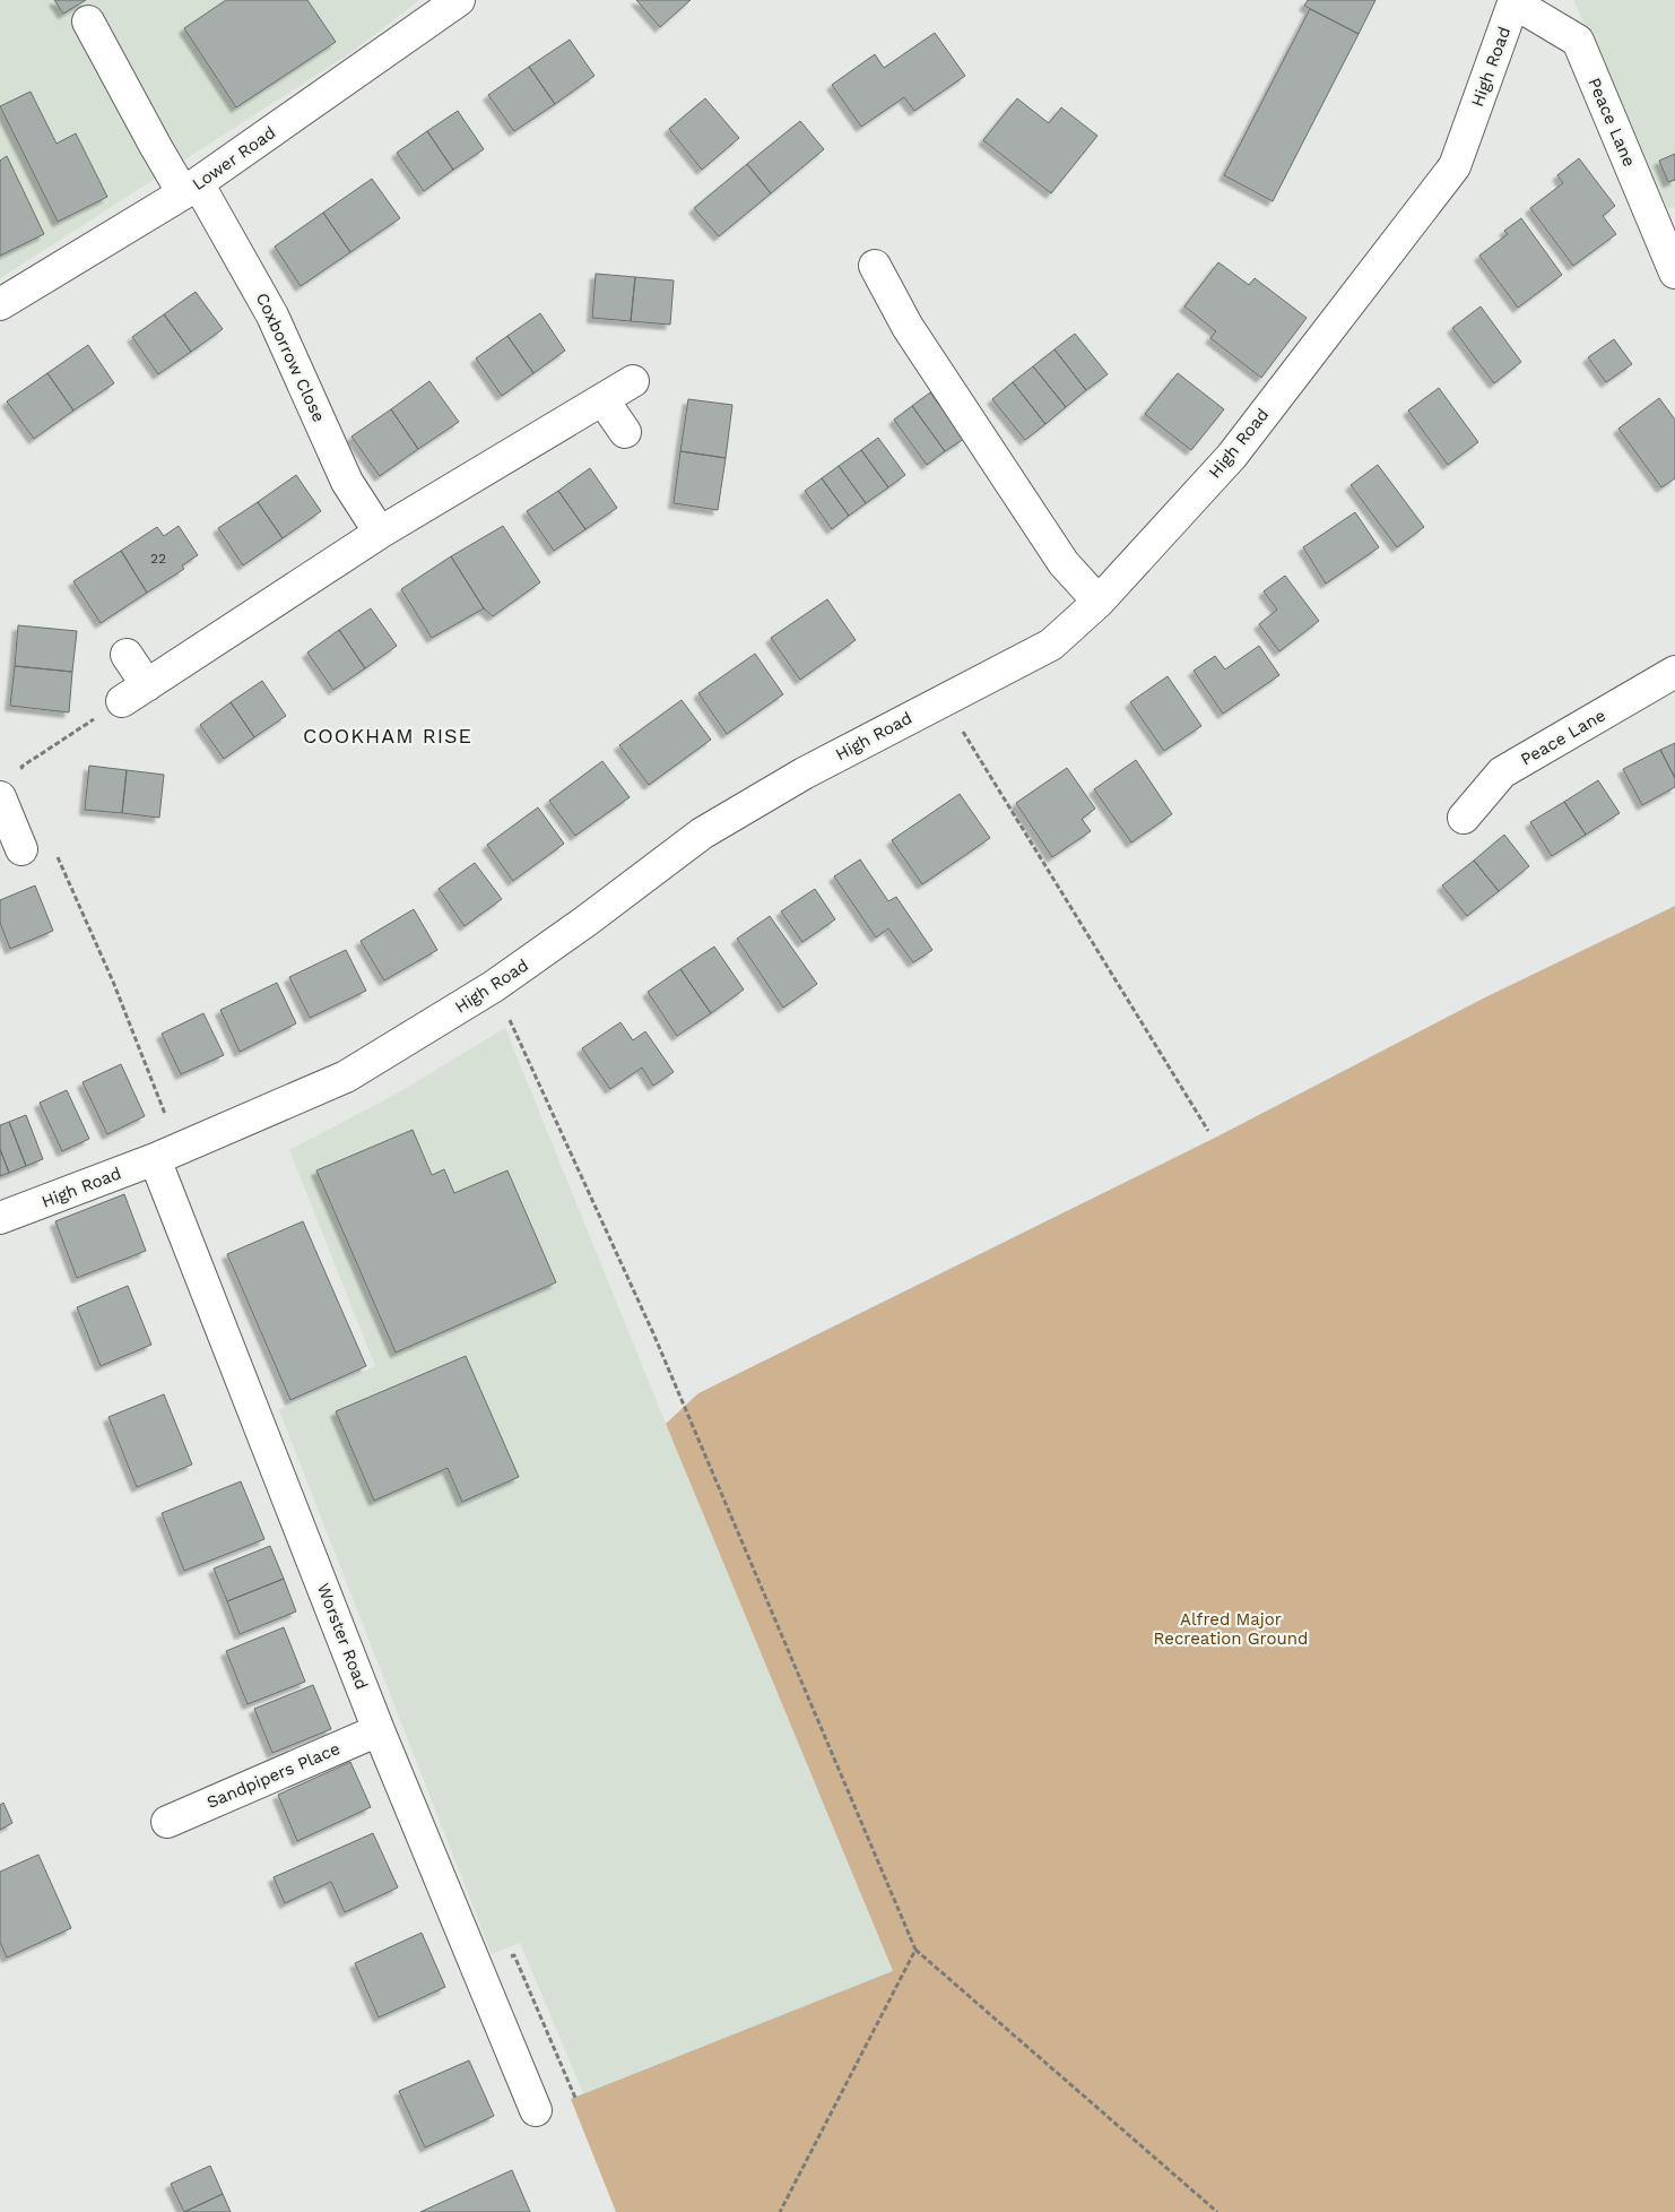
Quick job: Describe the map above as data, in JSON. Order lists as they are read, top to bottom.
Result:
{
  "streets": {
    "street": [
      "High Road",
      "Peace Lane",
      "Lower Road",
      "Coxborrow Close",
      "Worster Road",
      "Sandpipers Place"
    ]
  },
  "crossings": [
    ["High Road", "Peace Lane"],
    ["High Road", "Worster Road"],
    ["Lower Road", "Coxborrow Close"],
    ["Worster Road", "Sandpipers Place"]
  ],
  "districts": ["COOKHAM RISE"],
  "parks": ["Alfred Major Recreation Ground"],
  "house_numbers": ["22"]
}
